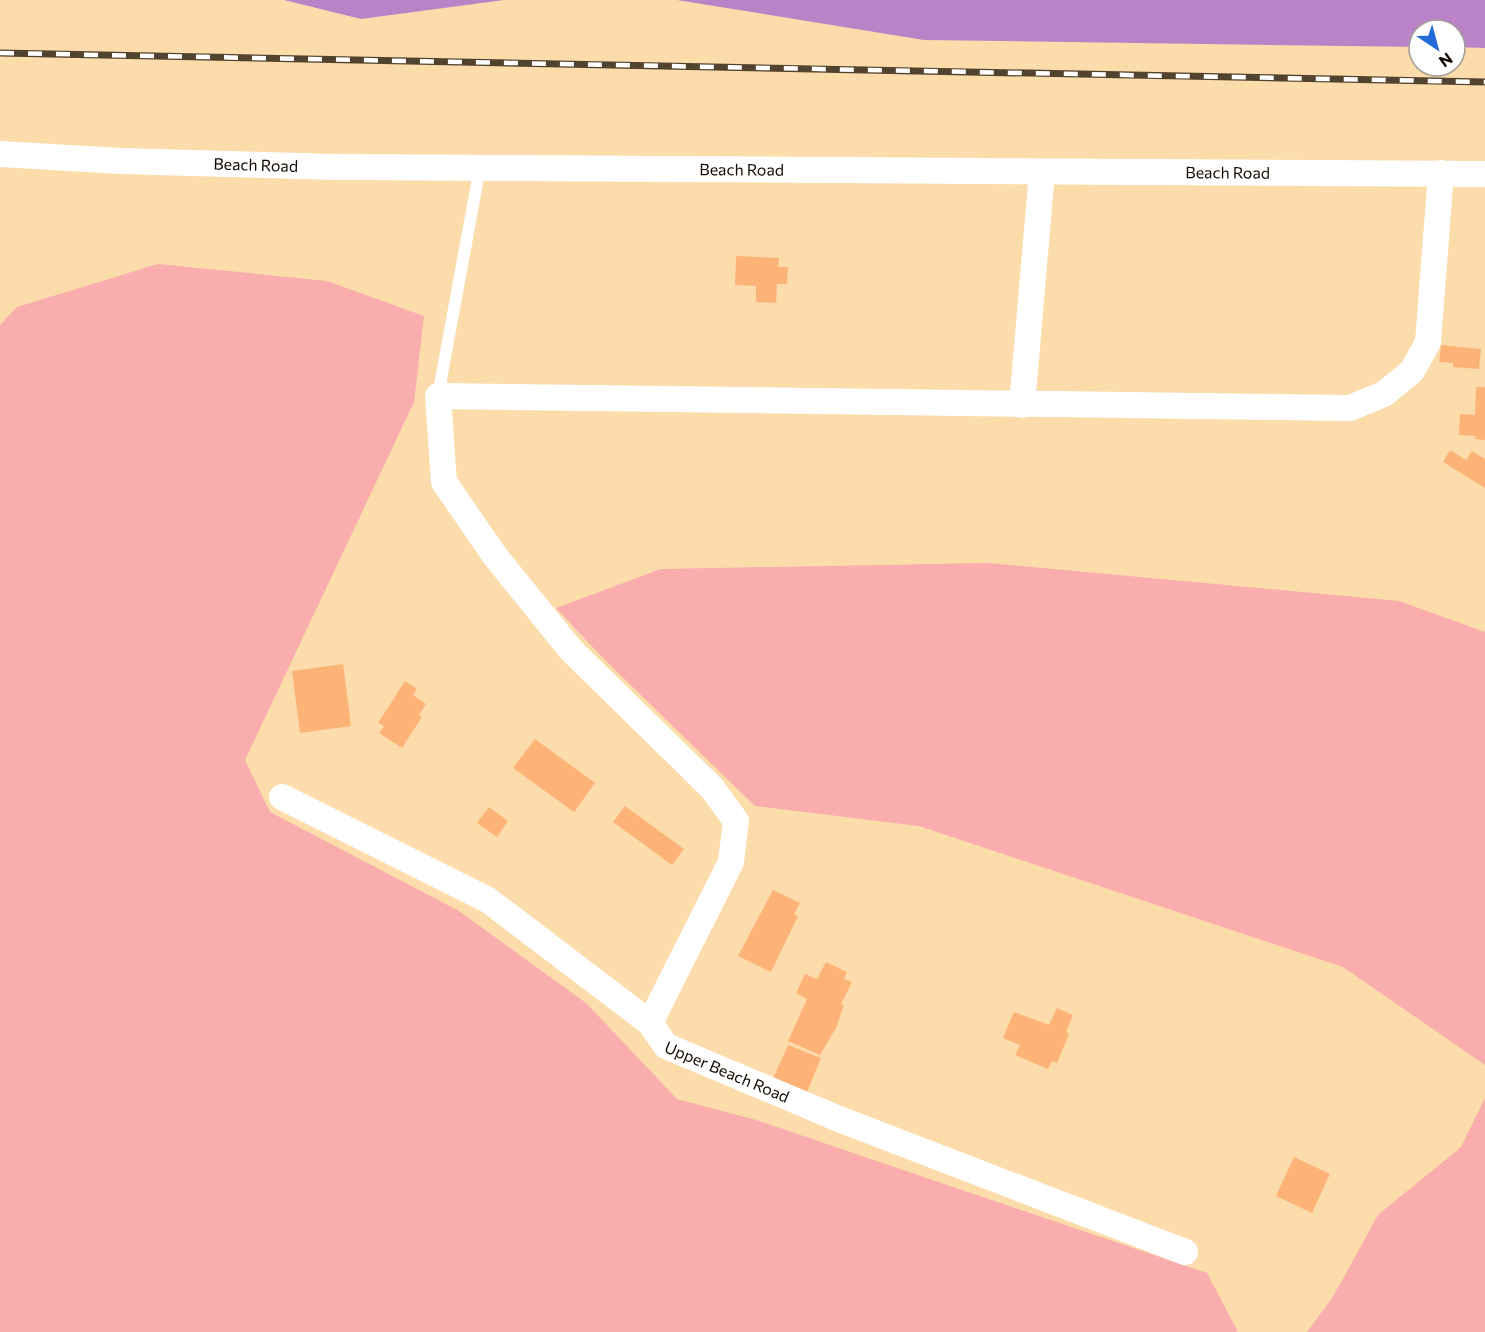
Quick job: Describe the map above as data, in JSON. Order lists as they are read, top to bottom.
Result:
{
  "streets": {
    "street": ["Beach Road", "Upper Beach Road"]
  },
  "north": "bottom right"
}
